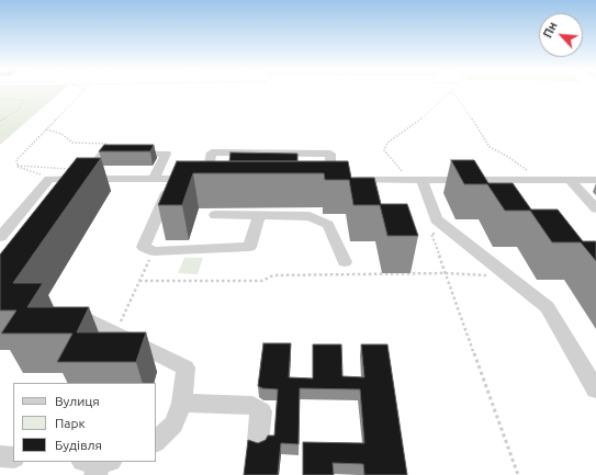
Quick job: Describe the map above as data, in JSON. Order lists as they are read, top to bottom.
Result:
{
  "legend": ["Вулиця", "Парк", "Будівля"],
  "north": "top left"
}
